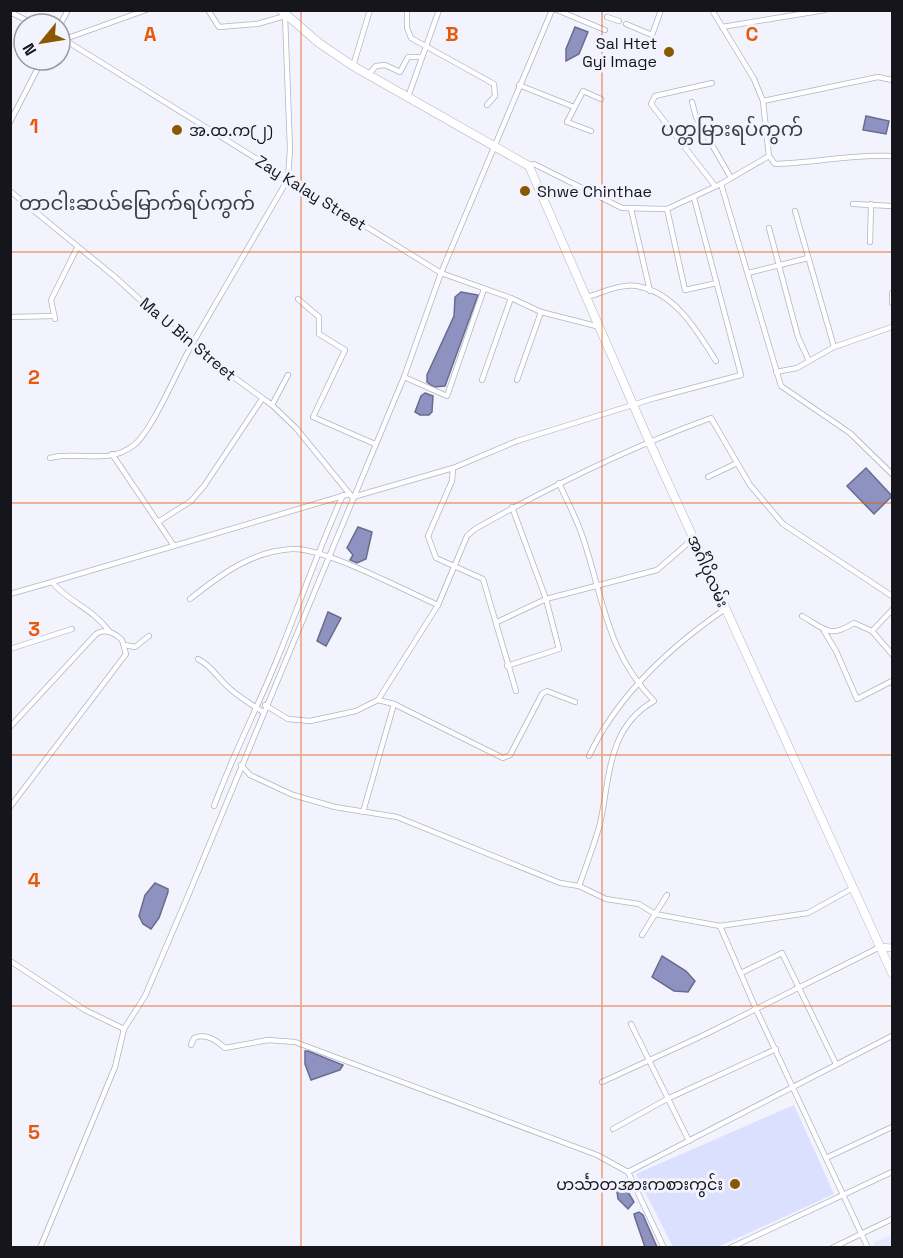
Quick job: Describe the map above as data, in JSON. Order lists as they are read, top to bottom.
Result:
{
  "streets": {
    "main road": ["အင်္ဂါပိုလမ်း"],
    "street": ["Zay Kalay Street", "Ma U Bin Street"]
  },
  "crossings": [
    ["Zay Kalay Street", "အင်္ဂါပိုလမ်း"]
  ],
  "districts": ["ပတ္တမြားရပ်ကွက်", "တာငါးဆယ်မြောက်ရပ်ကွက်"],
  "places": [
    "Sal Htet Gyi Image",
    "အ.ထ.က(၂)",
    "Shwe Chinthae",
    "ဟင်္သာတအားကစားကွင်း"
  ],
  "north": "bottom left",
  "grid": {
    "columns": ["A", "B", "C"],
    "rows": [
      "1",
      "2",
      "3",
      "4",
      "5"
    ]
  }
}
